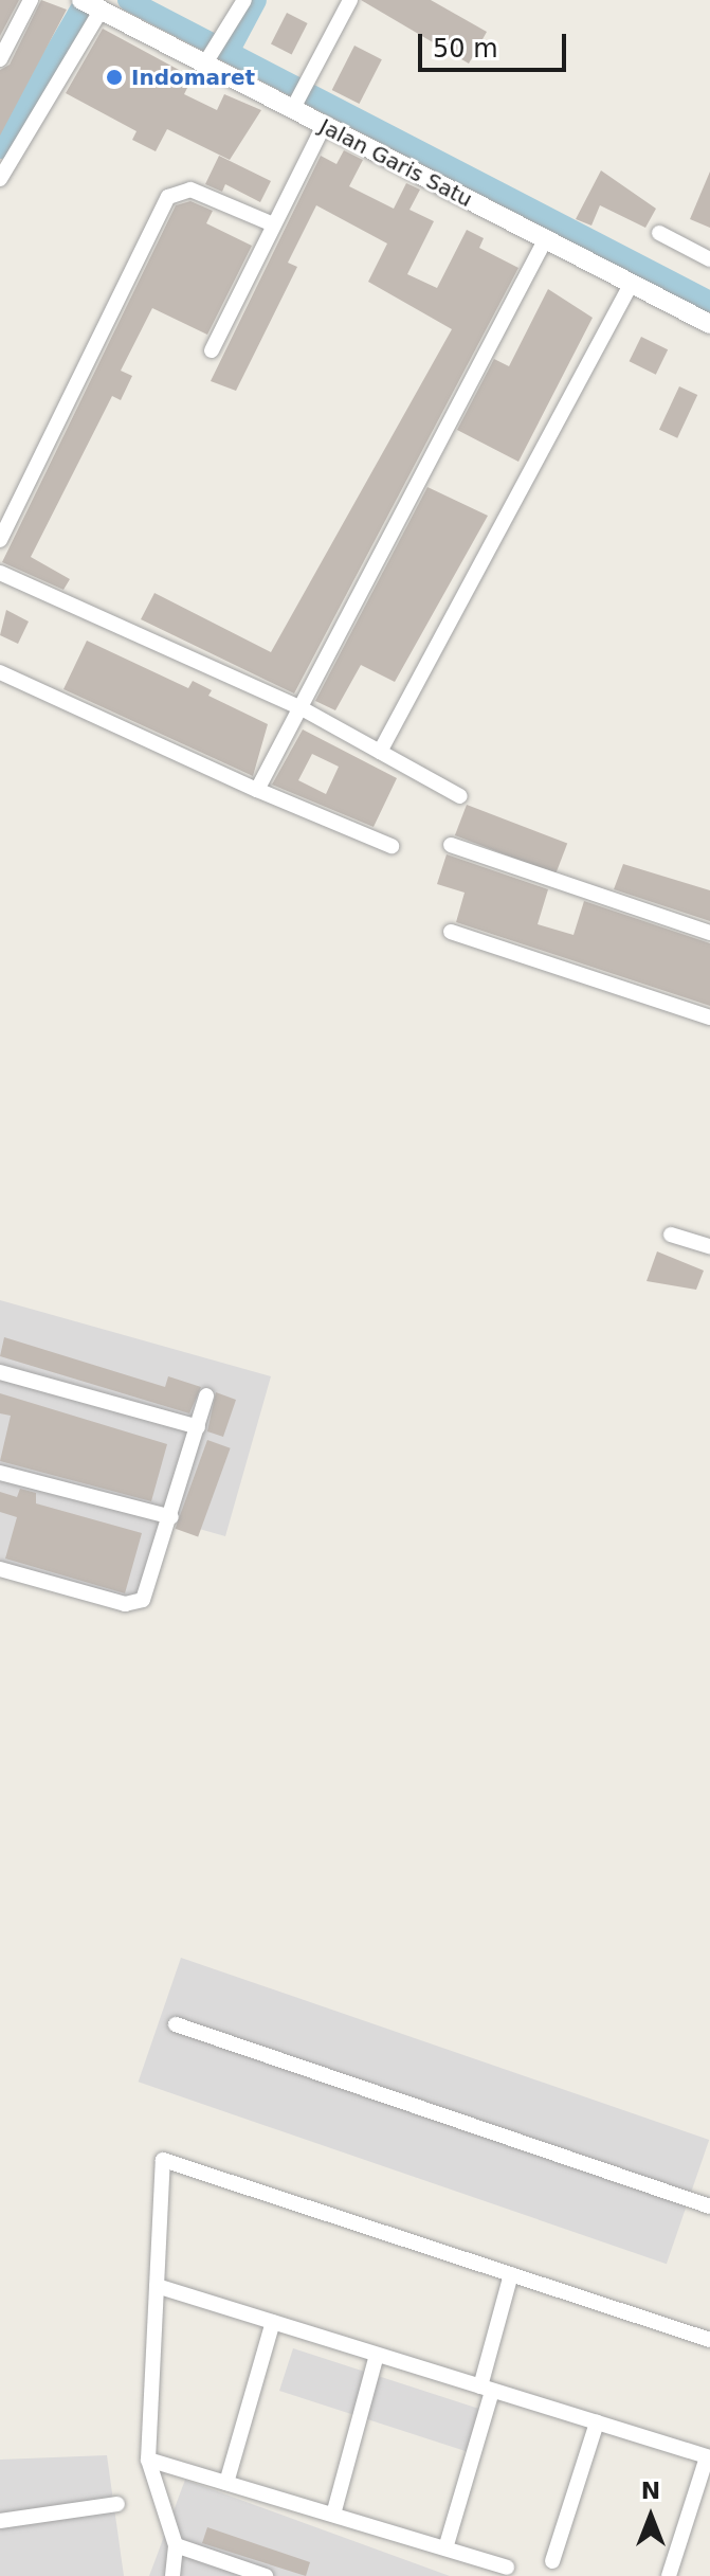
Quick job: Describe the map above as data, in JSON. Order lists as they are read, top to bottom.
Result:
{
  "streets": {
    "street": ["Jalan Garis Satu"]
  },
  "places": ["Indomaret"],
  "scale_bar": "50 m",
  "north": "top"
}
